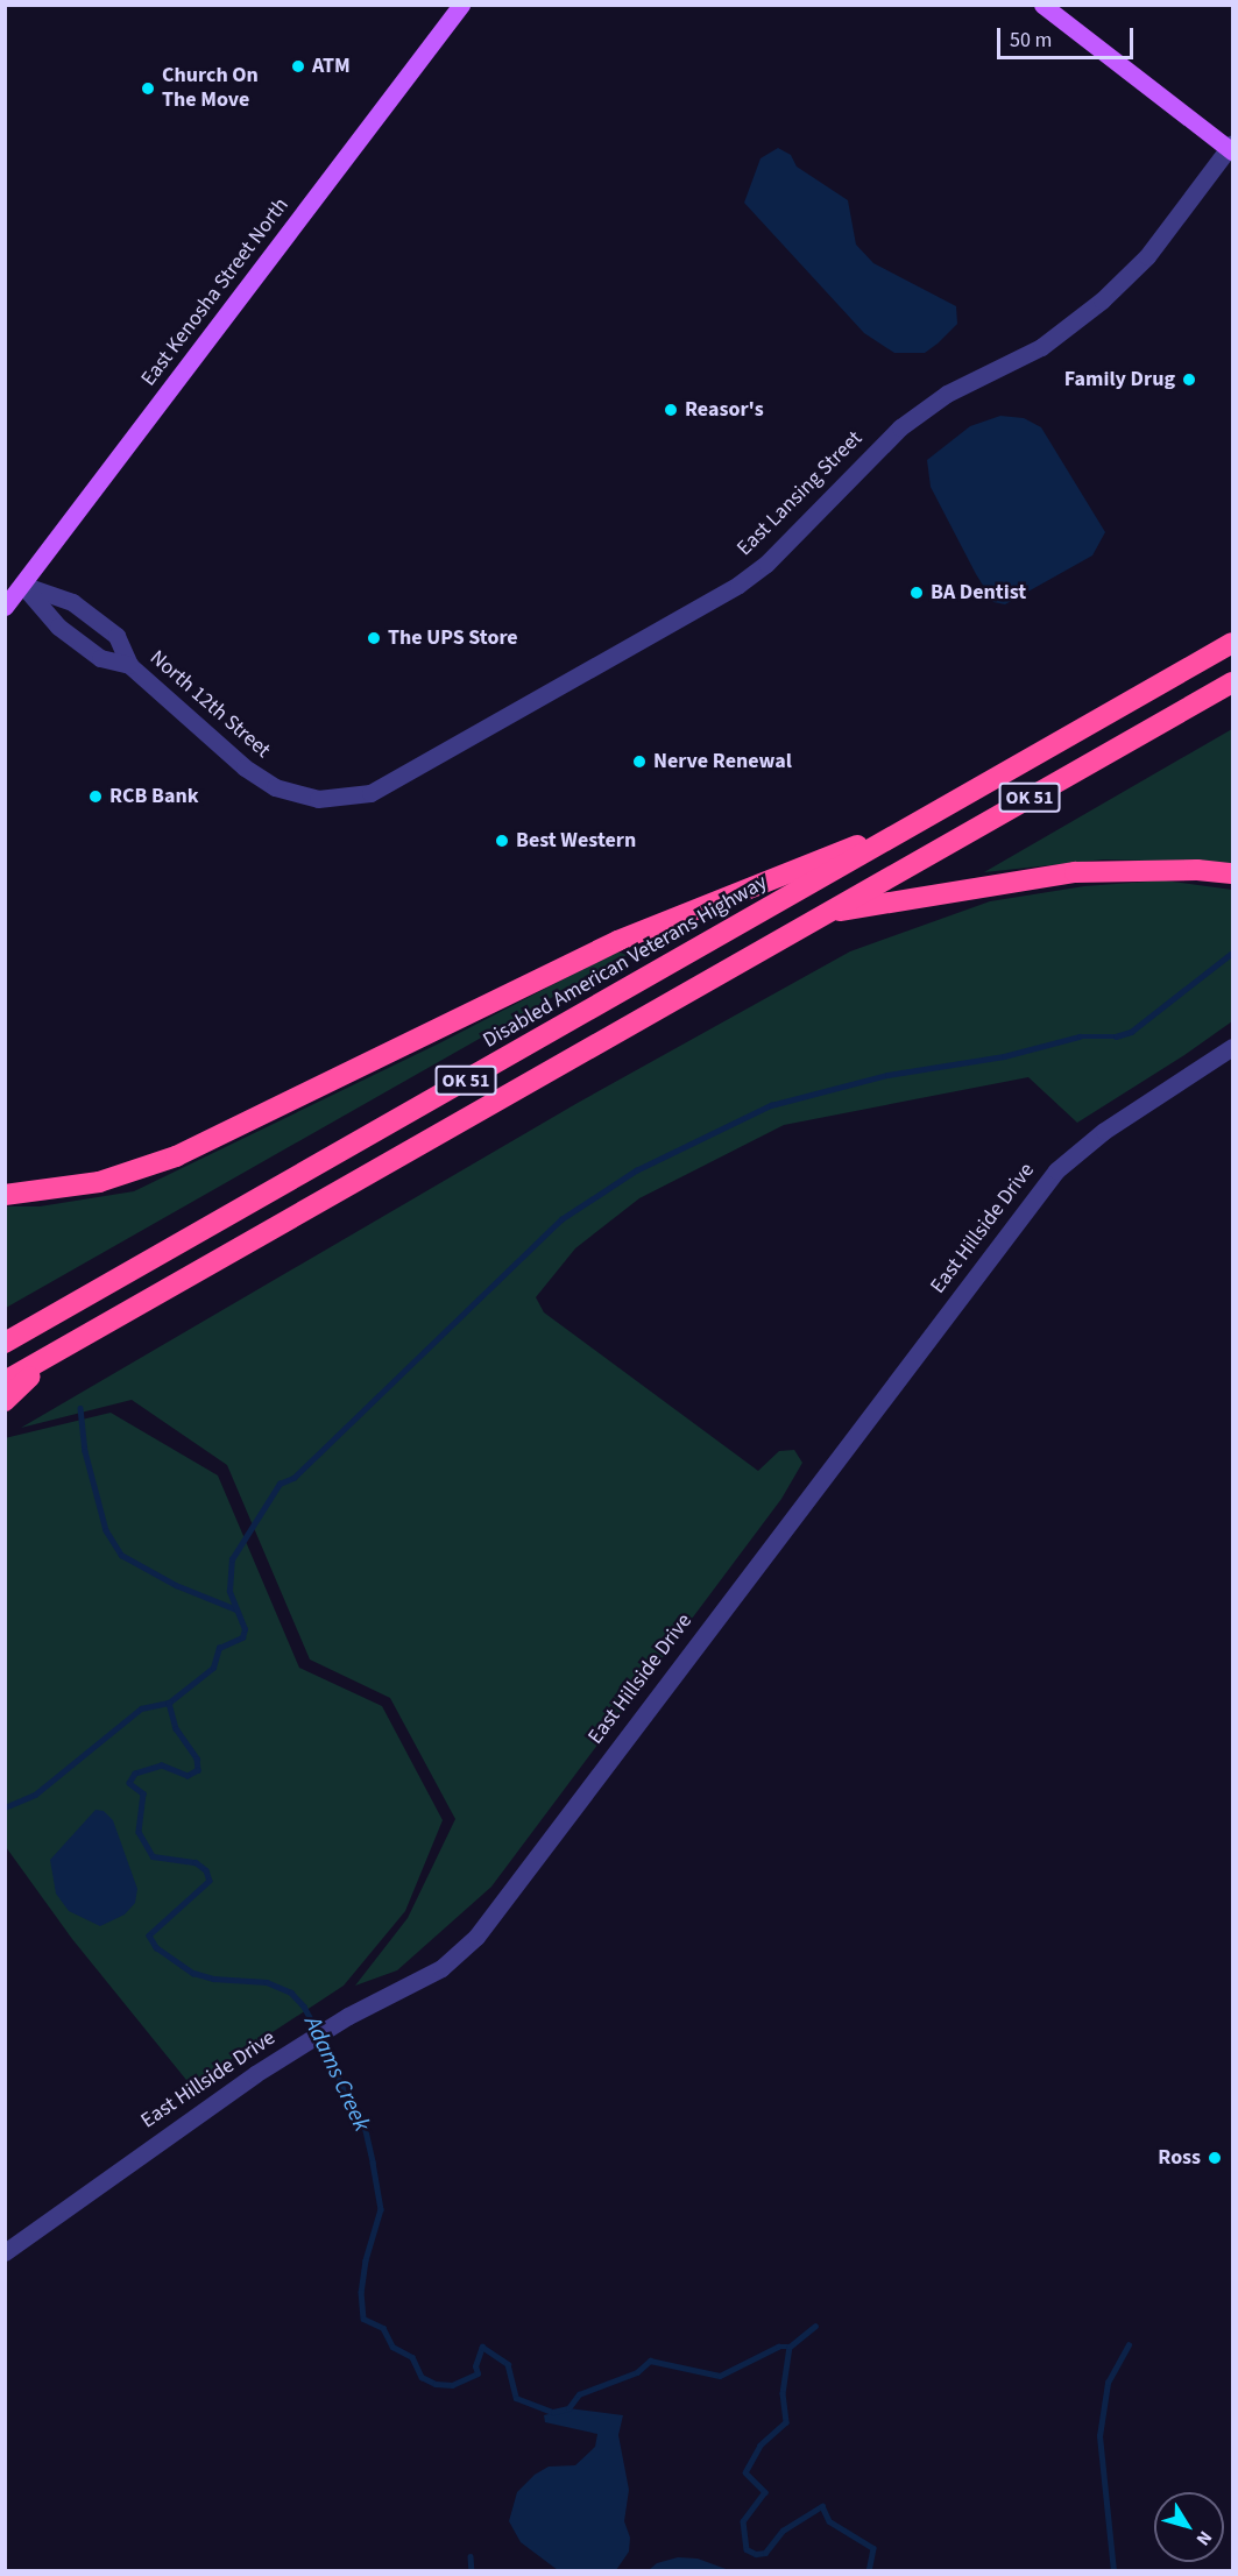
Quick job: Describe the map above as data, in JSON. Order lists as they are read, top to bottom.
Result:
{
  "streets": {
    "highway": ["OK 51", "Disabled American Veterans Highway"],
    "main road": ["East Kenosha Street North"],
    "street": ["East Lansing Street", "North 12th Street", "East Hillside Drive"]
  },
  "crossings": [
    ["East Kenosha Street North", "North 12th Street"],
    ["East Lansing Street", "North 12th Street"]
  ],
  "water": ["Adams Creek"],
  "places": [
    "ATM",
    "Church On The Move",
    "Family Drug",
    "Reasor's",
    "BA Dentist",
    "The UPS Store",
    "Nerve Renewal",
    "RCB Bank",
    "Best Western",
    "Ross"
  ],
  "scale_bar": "50 m",
  "north": "bottom right"
}
